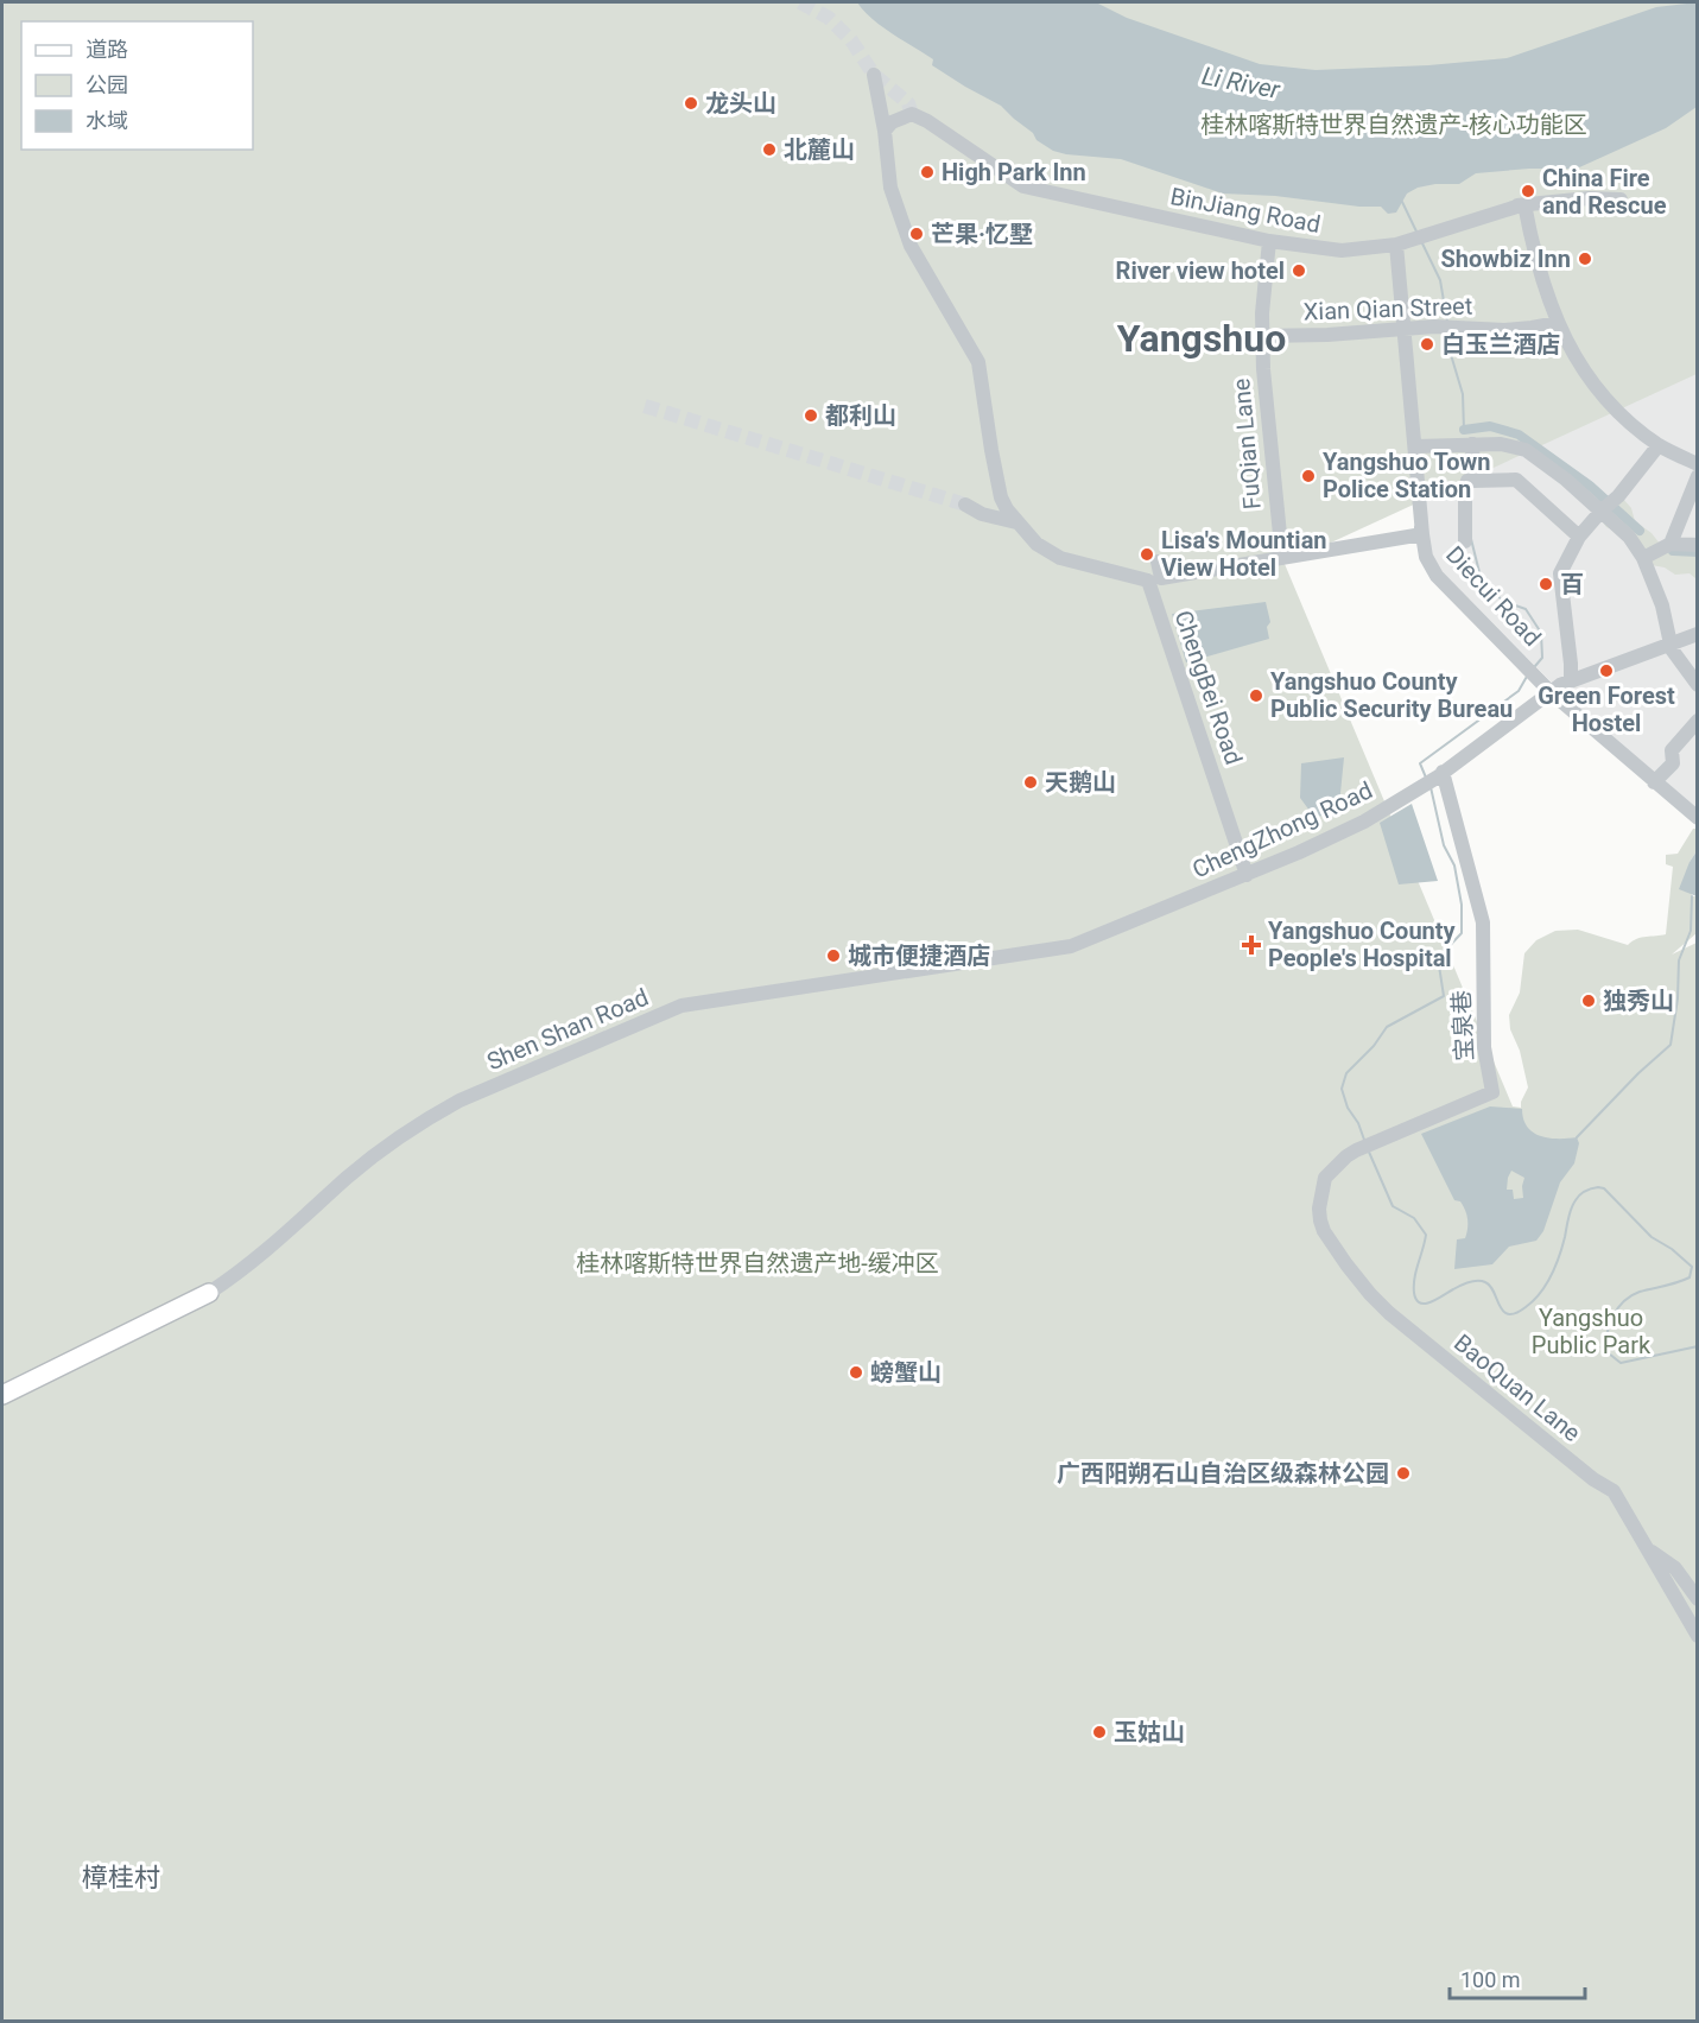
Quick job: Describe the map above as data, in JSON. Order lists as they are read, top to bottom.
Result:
{
  "streets": {
    "street": [
      "BinJiang Road",
      "Xian Qian Street",
      "FuQian Lane",
      "Diecui Road",
      "ChengBei Road",
      "ChengZhong Road",
      "宝泉巷",
      "Shen Shan Road",
      "BaoQuan Lane"
    ]
  },
  "crossings": [
    ["BinJiang Road", "FuQian Lane"],
    ["BinJiang Road", "Diecui Road"],
    ["Xian Qian Street", "FuQian Lane"],
    ["Xian Qian Street", "Diecui Road"],
    ["Diecui Road", "ChengZhong Road"],
    ["ChengBei Road", "ChengZhong Road"],
    ["ChengZhong Road", "宝泉巷"],
    ["ChengZhong Road", "Shen Shan Road"],
    ["宝泉巷", "BaoQuan Lane"]
  ],
  "districts": ["Yangshuo", "樟桂村"],
  "water": ["Li River"],
  "parks": ["桂林喀斯特世界自然遗产-核心功能区", "桂林喀斯特世界自然遗产地-缓冲区", "Yangshuo Public Park"],
  "places": {
    "other": [
      "龙头山",
      "北麓山",
      "High Park Inn",
      "China Fire and Rescue",
      "芒果·忆墅",
      "Showbiz Inn",
      "River view hotel",
      "白玉兰酒店",
      "都利山",
      "Yangshuo Town Police Station",
      "Lisa's Mountian View Hotel",
      "百",
      "Green Forest Hostel",
      "Yangshuo County Public Security Bureau",
      "天鹅山",
      "城市便捷酒店",
      "独秀山",
      "螃蟹山",
      "广西阳朔石山自治区级森林公园",
      "玉姑山"
    ],
    "health": ["Yangshuo County People's Hospital"]
  },
  "legend": ["道路", "公园", "水域"],
  "scale_bar": "100 m"
}
